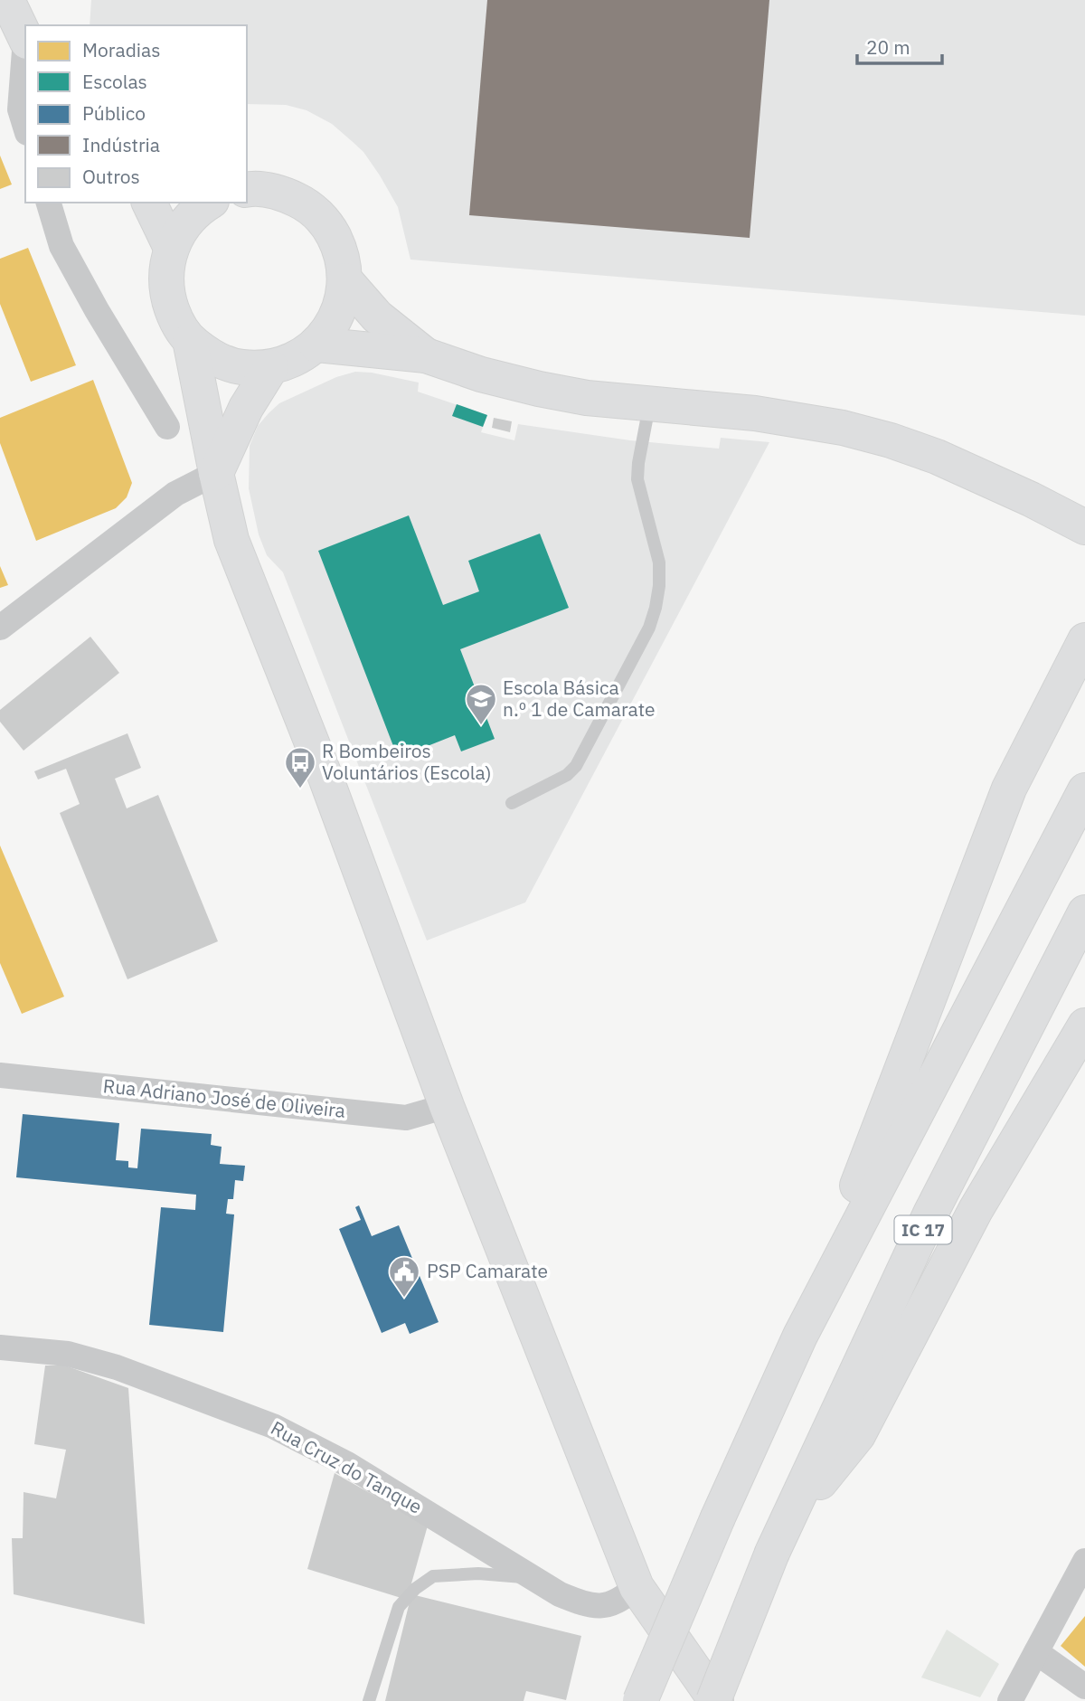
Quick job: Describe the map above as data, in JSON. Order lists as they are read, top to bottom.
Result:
{
  "streets": {
    "main road": ["IC 17"],
    "street": ["Rua Adriano José de Oliveira", "Rua Cruz do Tanque"]
  },
  "places": {
    "school or university": ["Escola Básica n.º 1 de Camarate"],
    "bus stop": ["R Bombeiros Voluntários (Escola)"],
    "public building": ["PSP Camarate"]
  },
  "legend": [
    "Moradias",
    "Escolas",
    "Público",
    "Indústria",
    "Outros"
  ],
  "scale_bar": "20 m"
}
